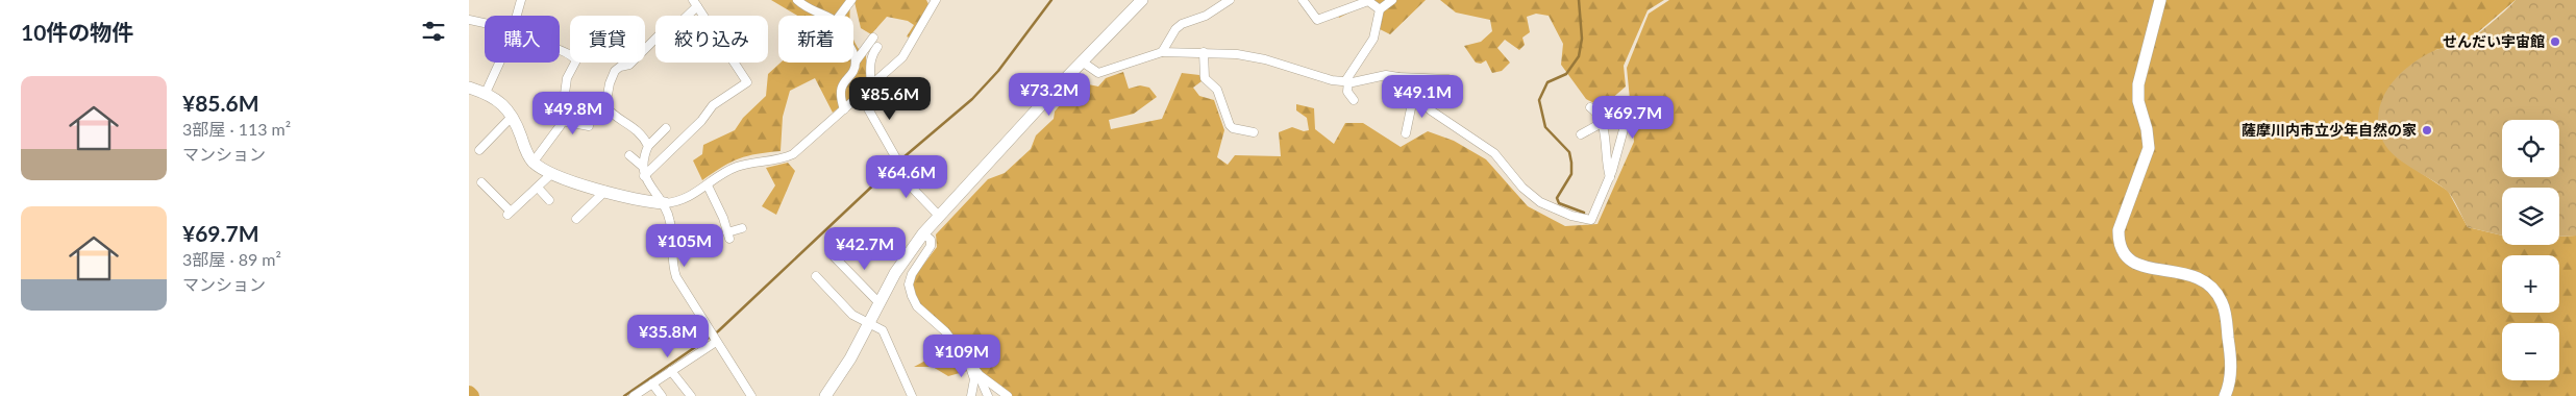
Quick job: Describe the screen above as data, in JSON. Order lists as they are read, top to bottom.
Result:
{
  "places": ["せんだい宇宙館", "薩摩川内市立少年自然の家"],
  "page": {
    "heading": "10件の物件",
    "chip": [
      "購入",
      "賃貸",
      "絞り込み",
      "新着"
    ],
    "list": [
      {
        "name": "¥85.6M",
        "note": "3部屋 · 113 m² · マンション"
      },
      {
        "name": "¥69.7M",
        "note": "3部屋 · 89 m² · マンション"
      }
    ],
    "price": [
      "¥73.2M",
      "¥49.1M",
      "¥85.6M",
      "¥49.8M",
      "¥69.7M",
      "¥64.6M",
      "¥105M",
      "¥42.7M",
      "¥35.8M",
      "¥109M"
    ],
    "map_buttons": ["+", "−"]
  }
}
